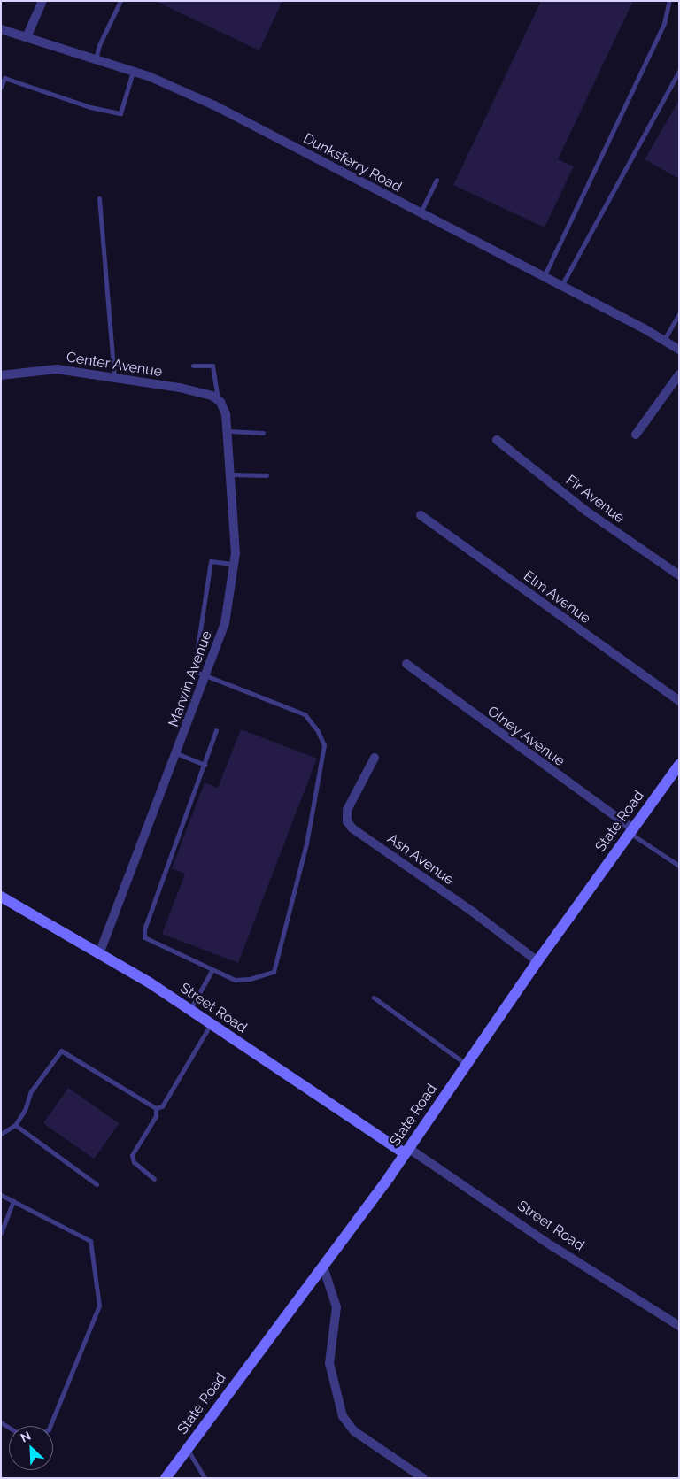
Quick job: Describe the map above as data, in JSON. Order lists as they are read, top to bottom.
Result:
{
  "streets": {
    "main road": ["State Road", "Street Road"],
    "street": [
      "Dunksferry Road",
      "Center Avenue",
      "Fir Avenue",
      "Elm Avenue",
      "Marwin Avenue",
      "Olney Avenue",
      "Ash Avenue"
    ]
  },
  "crossings": [
    ["Center Avenue", "Marwin Avenue"],
    ["Marwin Avenue", "Street Road"],
    ["Olney Avenue", "State Road"],
    ["State Road", "Ash Avenue"],
    ["State Road", "Street Road"]
  ],
  "north": "top left"
}
